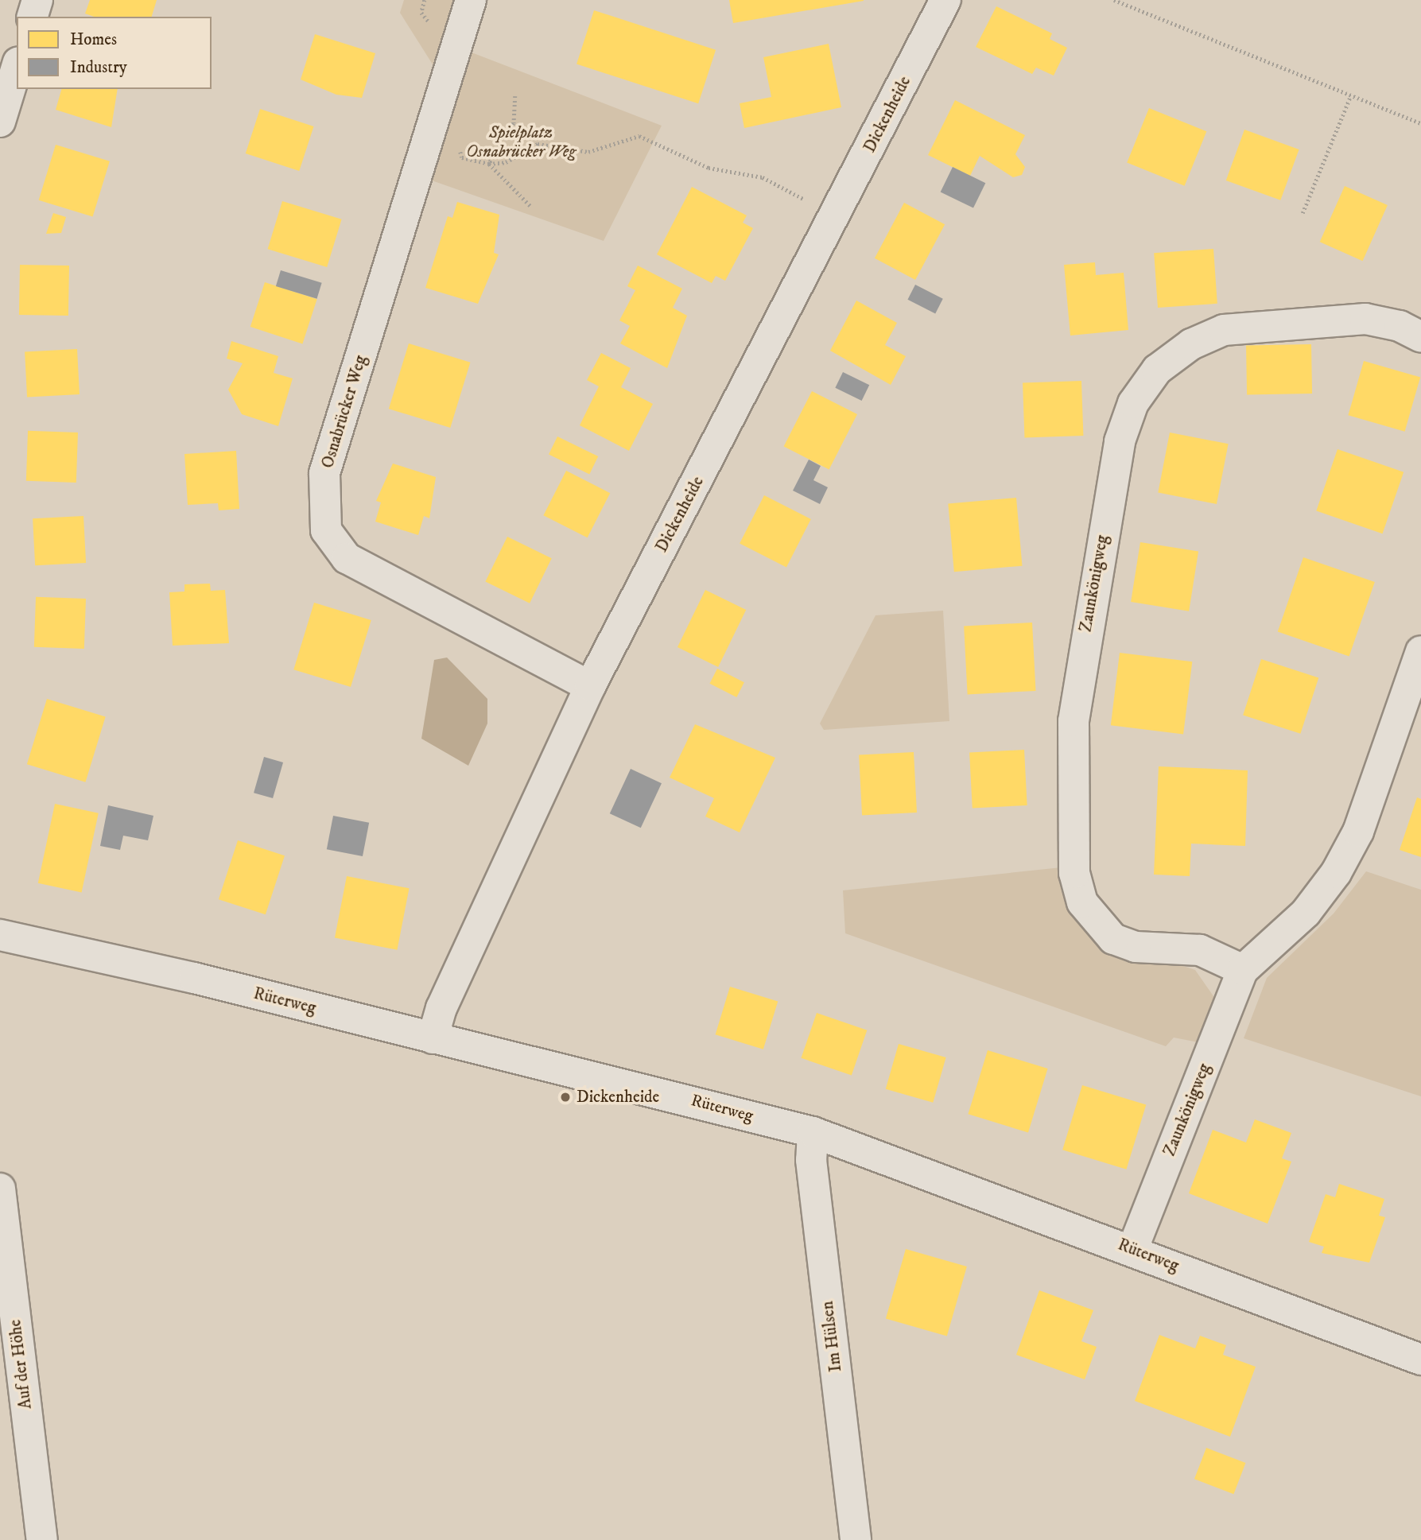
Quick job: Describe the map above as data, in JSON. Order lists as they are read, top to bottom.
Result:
{
  "streets": {
    "street": [
      "Dickenheide",
      "Osnabrücker Weg",
      "Zaunkönigweg",
      "Rüterweg",
      "Im Hülsen",
      "Auf der Höhe"
    ]
  },
  "crossings": [
    ["Dickenheide", "Osnabrücker Weg"],
    ["Dickenheide", "Rüterweg"],
    ["Zaunkönigweg", "Rüterweg"],
    ["Rüterweg", "Im Hülsen"]
  ],
  "parks": ["Spielplatz Osnabrücker Weg"],
  "places": ["Dickenheide"],
  "legend": ["Homes", "Industry"]
}
